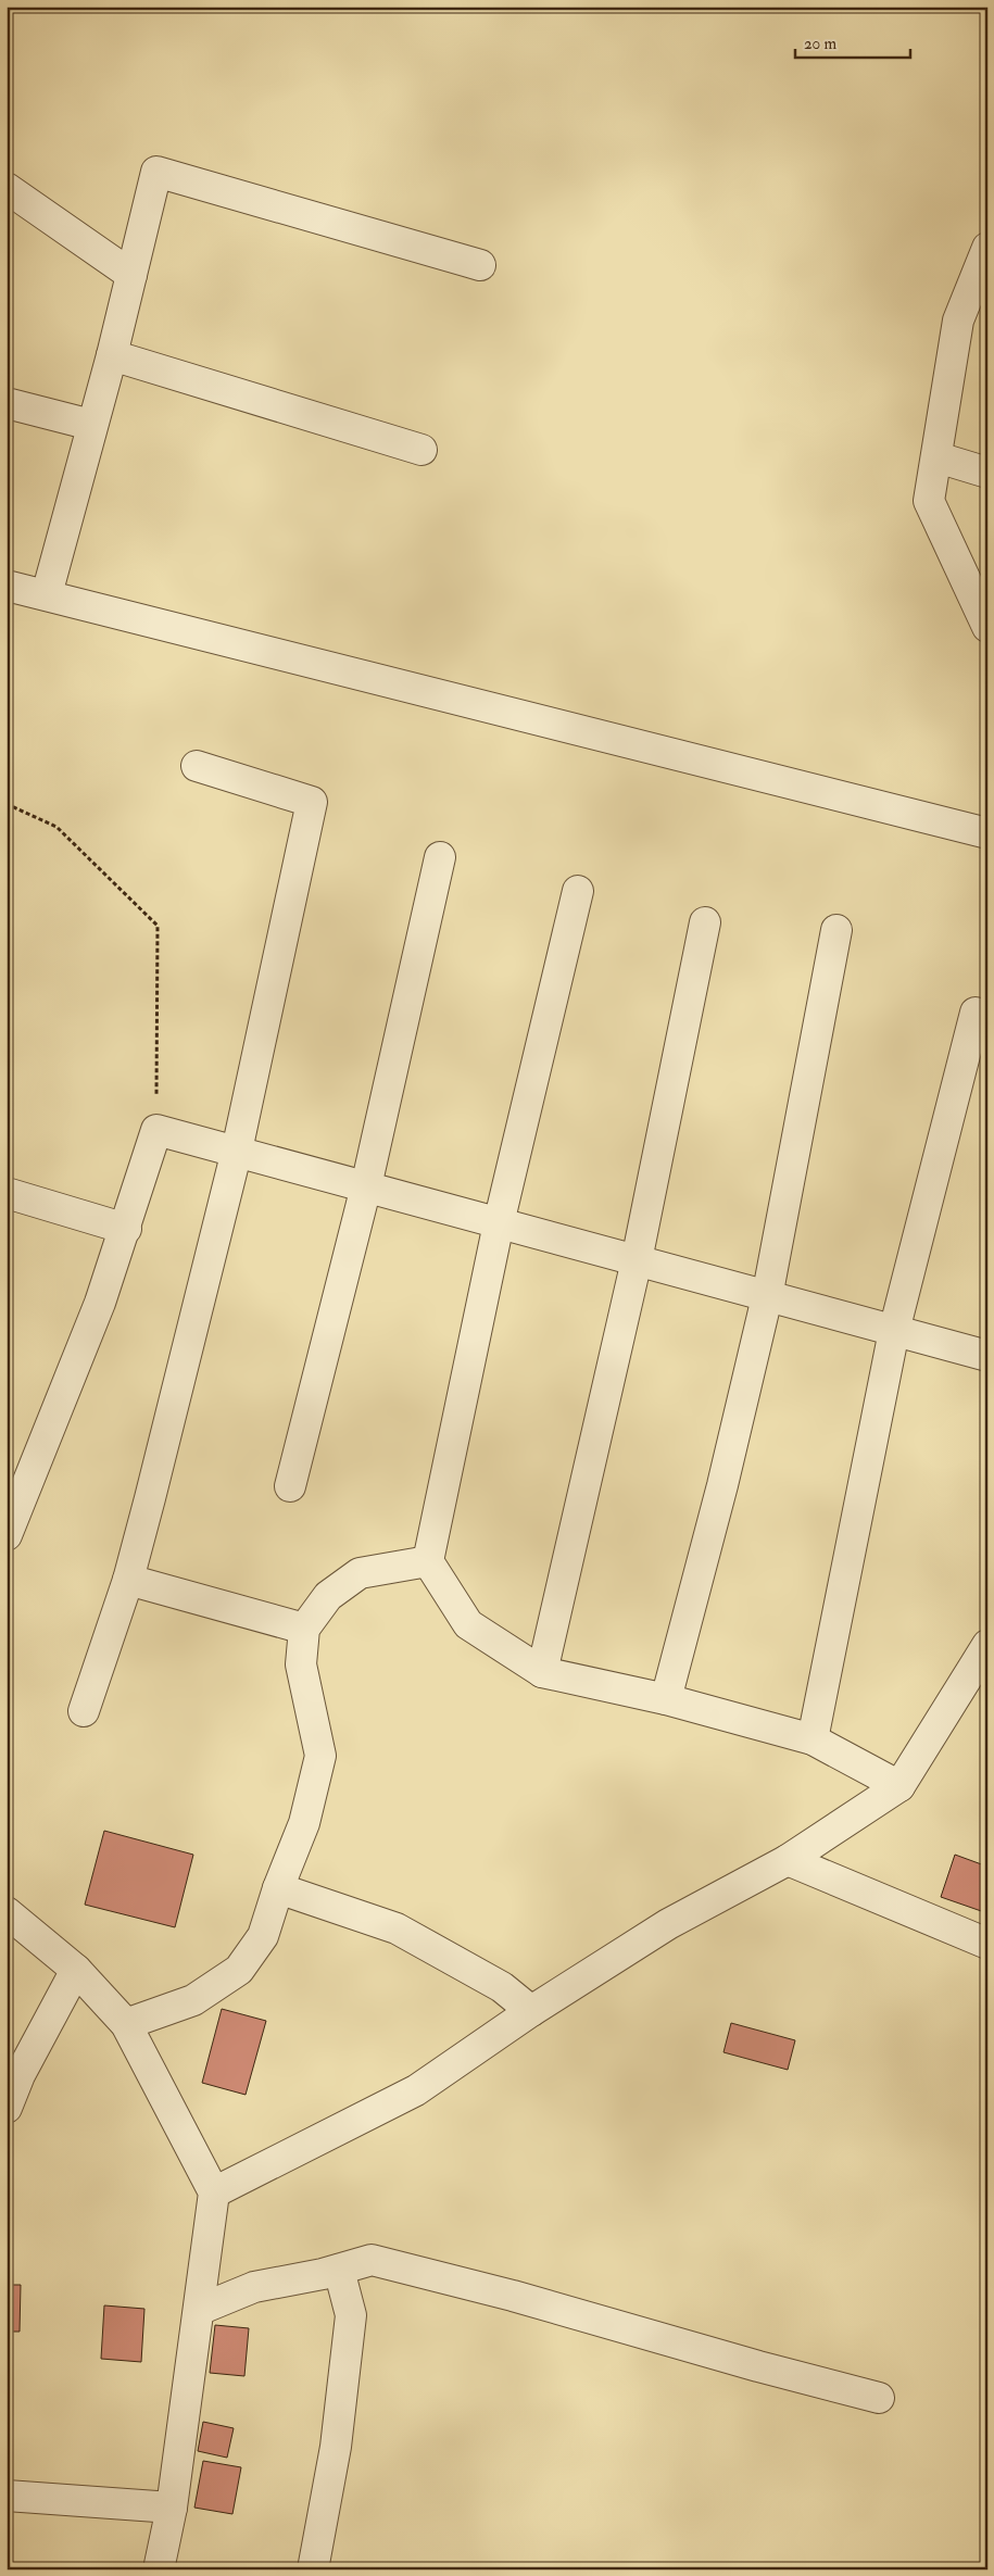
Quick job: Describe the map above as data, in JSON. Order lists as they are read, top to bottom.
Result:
{
  "scale_bar": "20 m"
}
